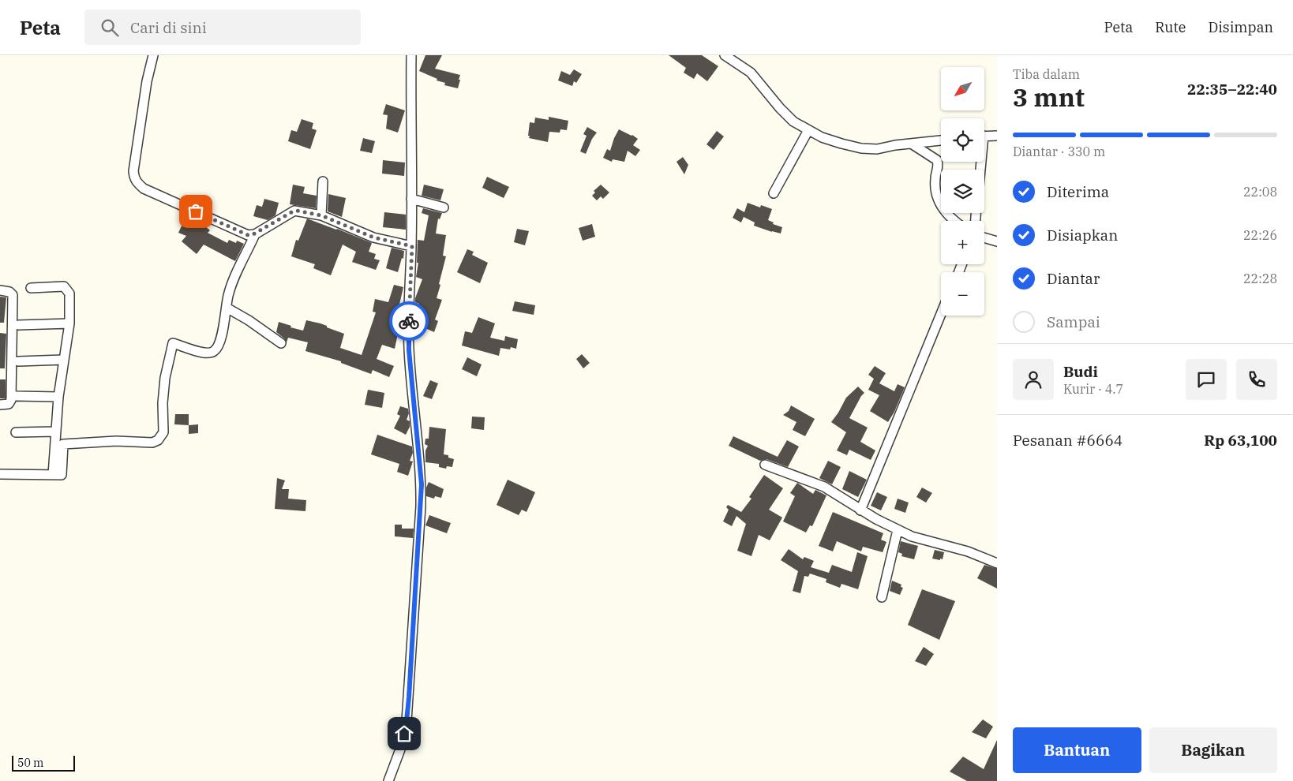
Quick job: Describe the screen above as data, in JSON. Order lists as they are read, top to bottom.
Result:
{
  "scale_bar": "50 m",
  "north": "bottom left",
  "page": {
    "header": "Peta",
    "search": "Cari di sini",
    "nav": ["Peta", "Rute", "Disimpan"],
    "heading": ["3 mnt", "Tiba dalam", "22:35–22:40"],
    "panel": [
      "Budi",
      "Kurir · 4.7",
      "Pesanan #6664",
      "Rp 63,100"
    ],
    "map_buttons": ["+", "−"],
    "bar": "Diantar · 330 m",
    "list": [
      ["Diterima", "22:08"],
      ["Disiapkan", "22:26"],
      ["Diantar", "22:28"],
      "Sampai"
    ],
    "buttons": ["Bantuan", "Bagikan"],
    "scale": "50 m"
  }
}
